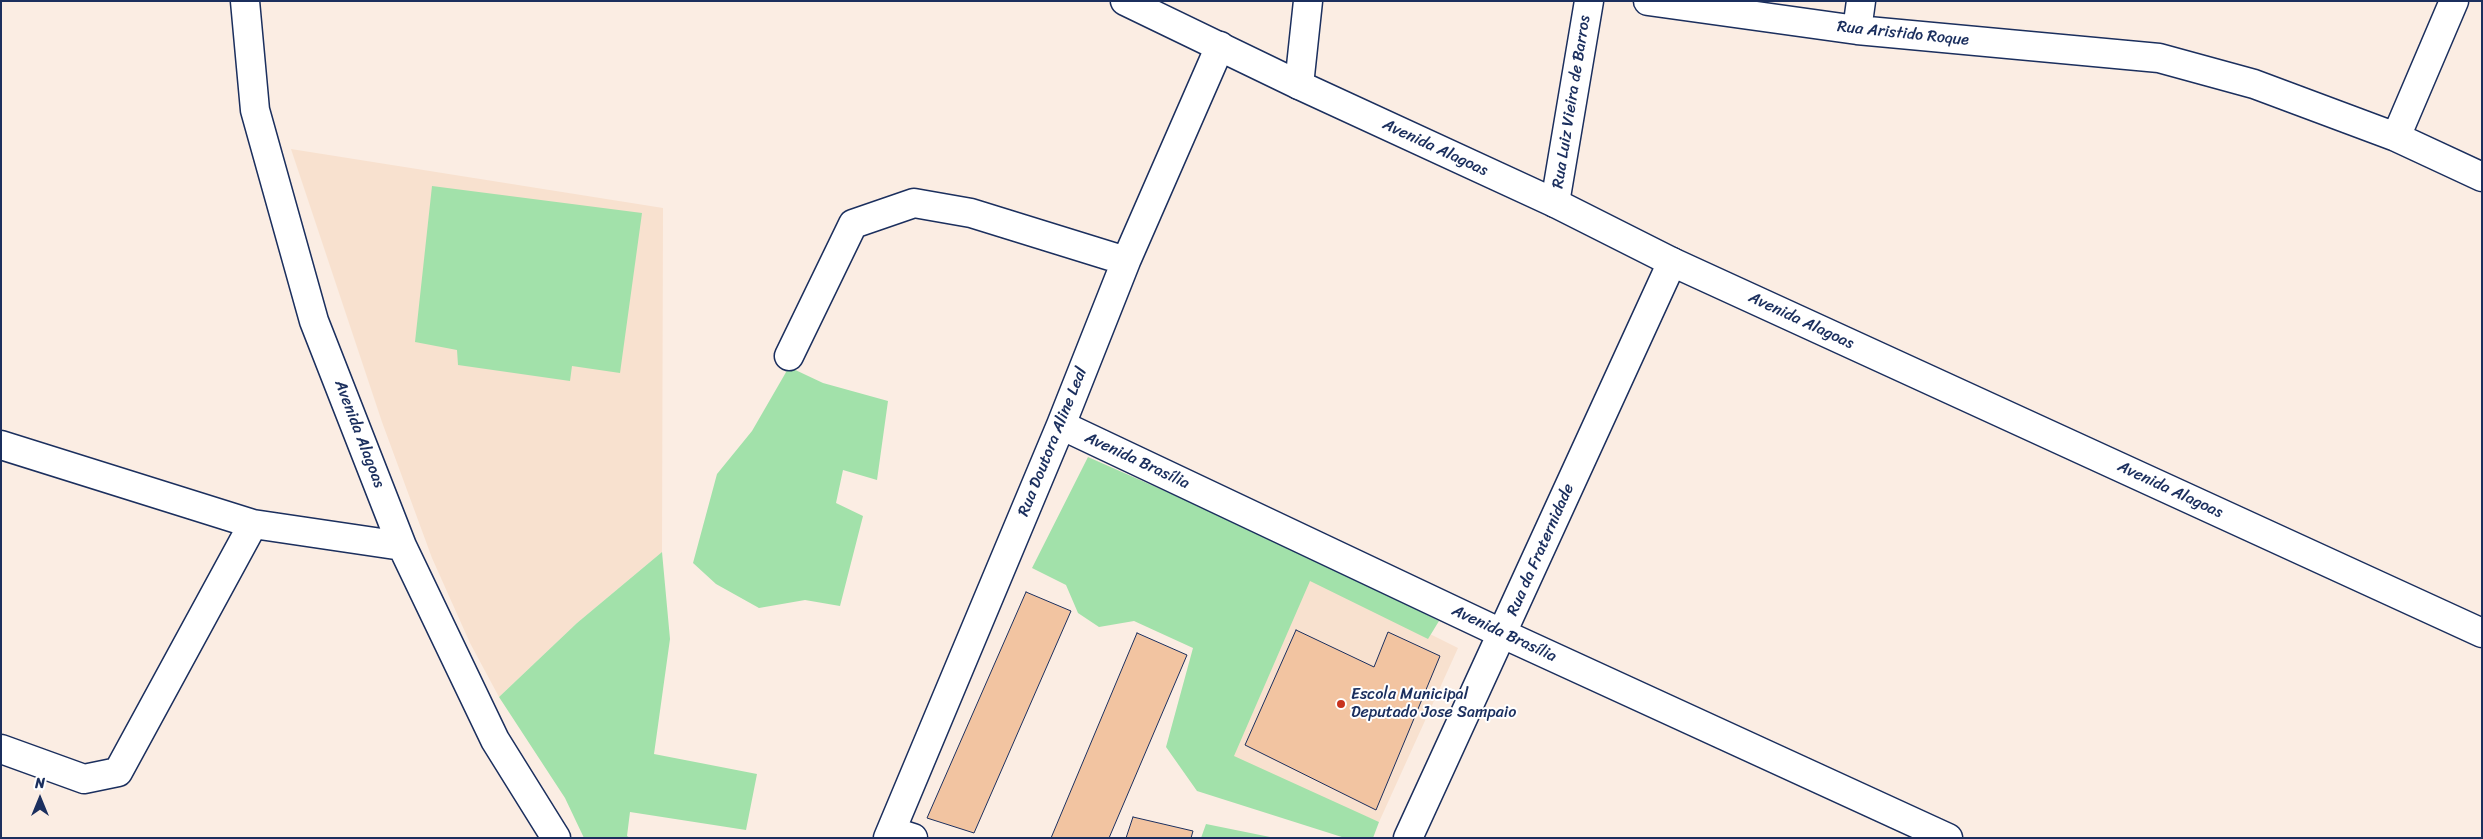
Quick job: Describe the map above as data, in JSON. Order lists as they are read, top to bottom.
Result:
{
  "streets": {
    "street": [
      "Rua Aristido Roque",
      "Rua Luiz Vieira de Barros",
      "Avenida Alagoas",
      "Rua Doutora Aline Leal",
      "Avenida Brasília",
      "Rua da Fraternidade"
    ]
  },
  "crossings": [
    ["Rua Luiz Vieira de Barros", "Avenida Alagoas"],
    ["Avenida Alagoas", "Rua Doutora Aline Leal"],
    ["Avenida Alagoas", "Rua da Fraternidade"],
    ["Rua Doutora Aline Leal", "Avenida Brasília"],
    ["Avenida Brasília", "Rua da Fraternidade"]
  ],
  "places": ["Escola Municipal Deputado Jose Sampaio"],
  "north": "top"
}
